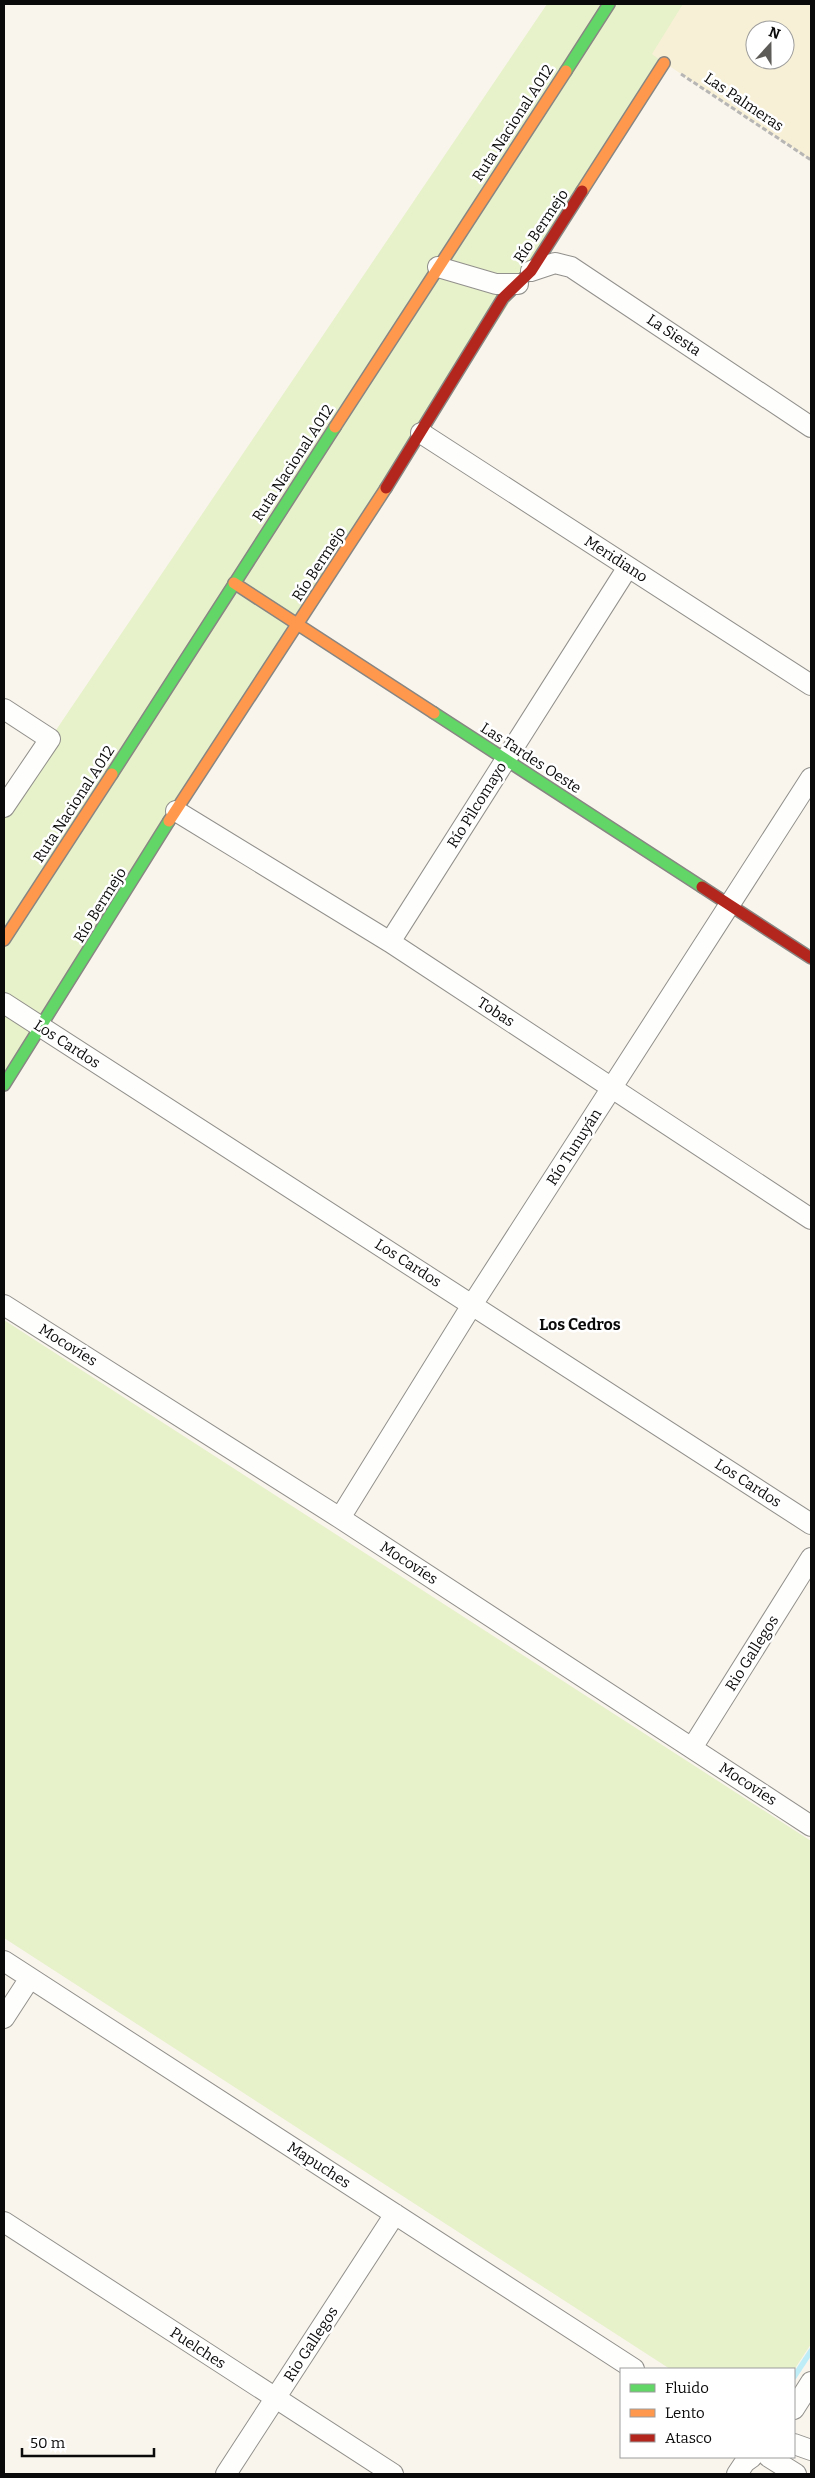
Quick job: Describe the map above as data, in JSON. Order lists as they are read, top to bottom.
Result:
{
  "streets": {
    "main road": ["Ruta Nacional A012", "Río Bermejo", "Las Tardes Oeste"],
    "street": [
      "La Siesta",
      "Meridiano",
      "Río Pilcomayo",
      "Tobas",
      "Los Cardos",
      "Río Tunuyán",
      "Mocovíes",
      "Rio Gallegos",
      "Mapuches",
      "Puelches"
    ],
    "path": ["Las Palmeras"]
  },
  "crossings": [
    ["Las Palmeras", "Río Bermejo"],
    ["Ruta Nacional A012", "La Siesta"],
    ["Ruta Nacional A012", "Las Tardes Oeste"],
    ["Río Bermejo", "La Siesta"],
    ["Río Bermejo", "Meridiano"],
    ["Río Bermejo", "Las Tardes Oeste"],
    ["Río Bermejo", "Tobas"],
    ["Río Bermejo", "Los Cardos"],
    ["Meridiano", "Río Pilcomayo"],
    ["Las Tardes Oeste", "Río Pilcomayo"],
    ["Las Tardes Oeste", "Río Tunuyán"],
    ["Río Pilcomayo", "Tobas"],
    ["Tobas", "Río Tunuyán"],
    ["Los Cardos", "Río Tunuyán"],
    ["Río Tunuyán", "Mocovíes"],
    ["Mocovíes", "Rio Gallegos"],
    ["Rio Gallegos", "Mapuches"],
    ["Rio Gallegos", "Puelches"]
  ],
  "districts": ["Los Cedros"],
  "legend": ["Fluido", "Lento", "Atasco"],
  "scale_bar": "50 m",
  "north": "top"
}
